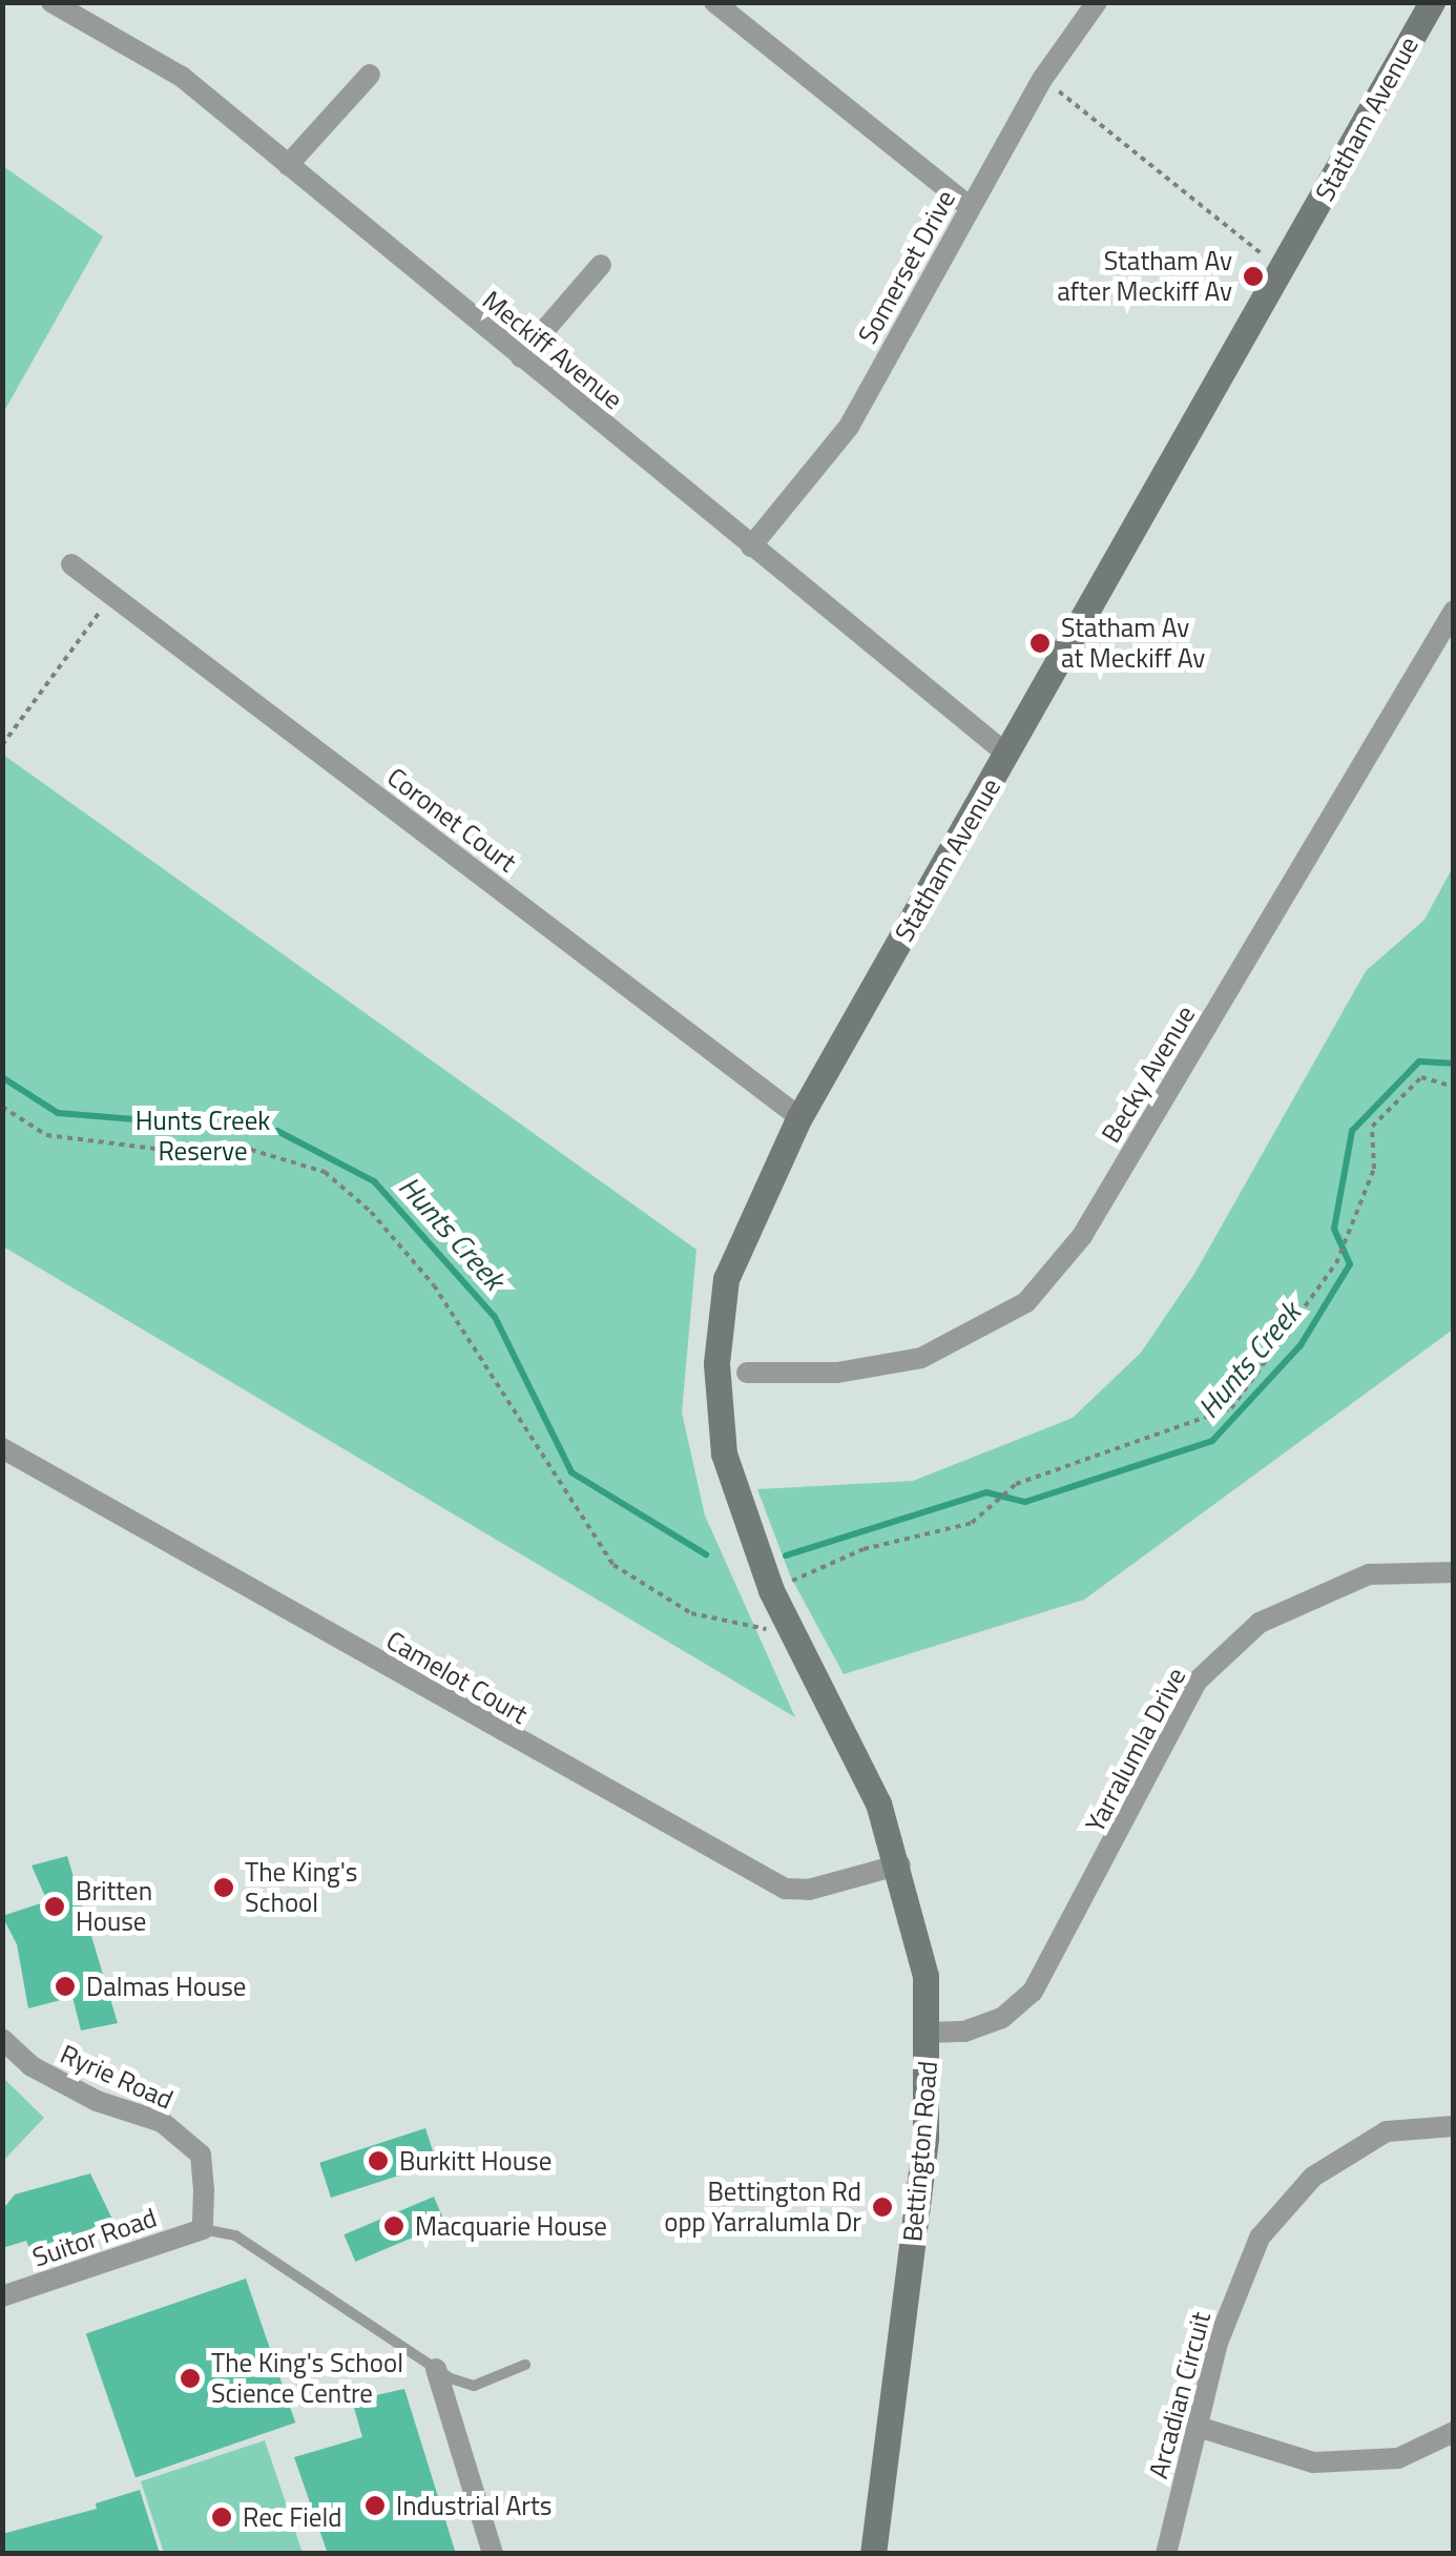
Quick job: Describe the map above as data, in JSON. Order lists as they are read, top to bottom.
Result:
{
  "streets": {
    "main road": ["Statham Avenue", "Bettington Road"],
    "street": [
      "Somerset Drive",
      "Meckiff Avenue",
      "Coronet Court",
      "Becky Avenue",
      "Camelot Court",
      "Yarralumla Drive",
      "Ryrie Road",
      "Suitor Road",
      "Arcadian Circuit"
    ]
  },
  "crossings": [
    ["Statham Avenue", "Meckiff Avenue"],
    ["Statham Avenue", "Coronet Court"],
    ["Statham Avenue", "Bettington Road"],
    ["Somerset Drive", "Meckiff Avenue"],
    ["Camelot Court", "Bettington Road"],
    ["Yarralumla Drive", "Bettington Road"],
    ["Ryrie Road", "Suitor Road"]
  ],
  "water": ["Hunts Creek"],
  "parks": ["Hunts Creek Reserve"],
  "places": [
    "Statham Av after Meckiff Av",
    "Statham Av at Meckiff Av",
    "The King's School",
    "Britten House",
    "Dalmas House",
    "Burkitt House",
    "Bettington Rd opp Yarralumla Dr",
    "Macquarie House",
    "The King's School Science Centre",
    "Industrial Arts",
    "Rec Field"
  ]
}
